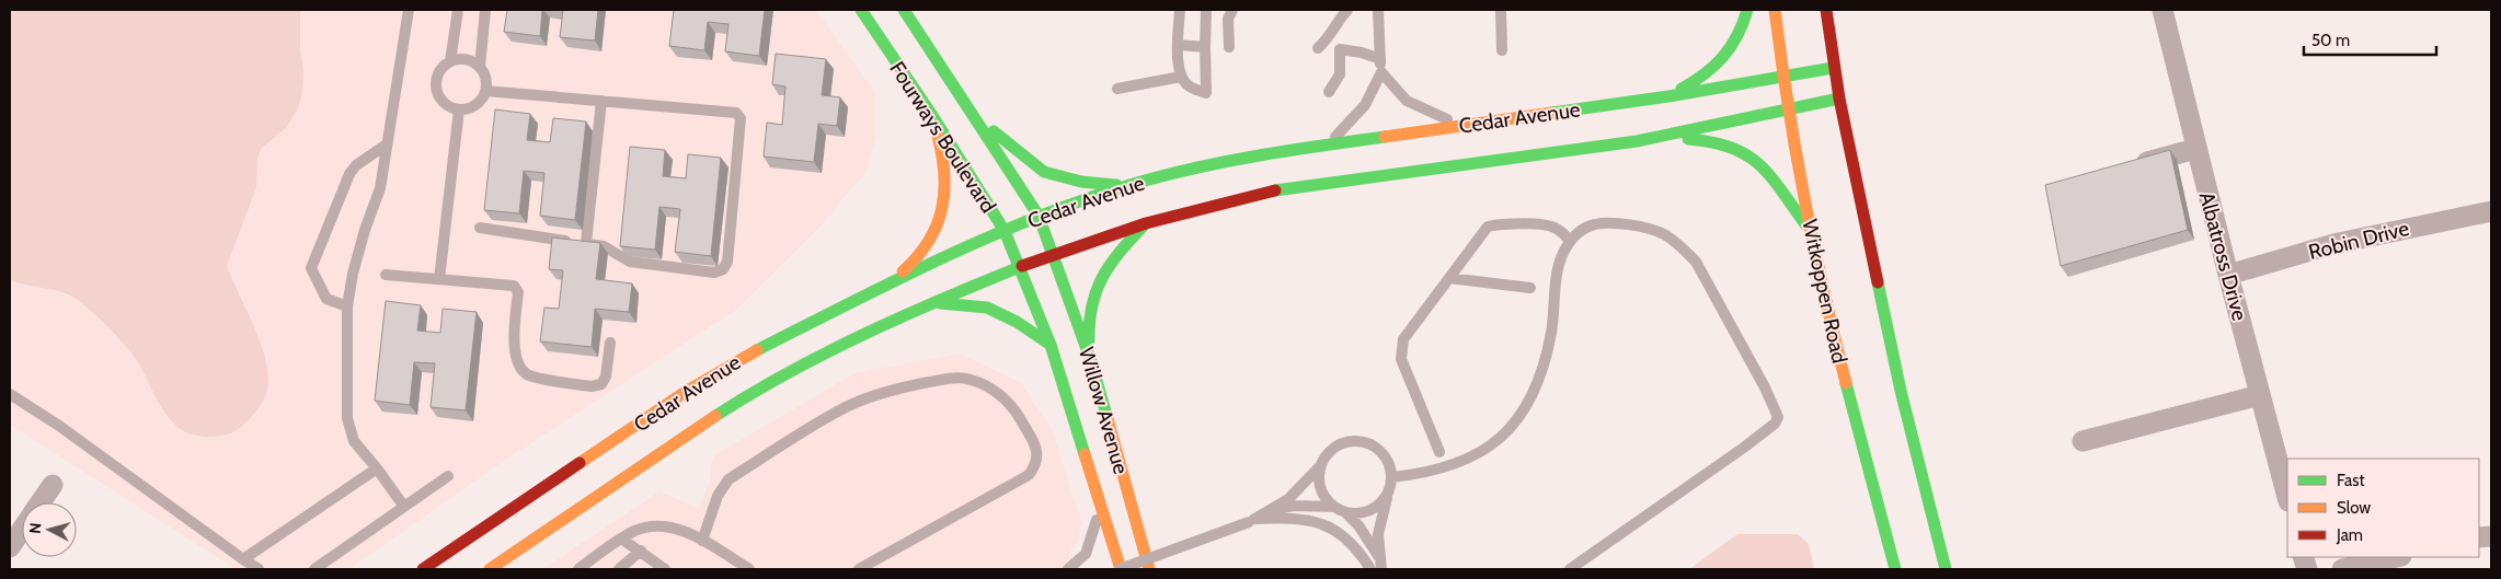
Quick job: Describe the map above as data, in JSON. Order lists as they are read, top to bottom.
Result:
{
  "streets": {
    "main road": [
      "Cedar Avenue",
      "Fourways Boulevard",
      "Witkoppen Road",
      "Willow Avenue"
    ],
    "street": ["Robin Drive", "Albatross Drive"]
  },
  "crossings": [
    ["Cedar Avenue", "Fourways Boulevard"],
    ["Cedar Avenue", "Witkoppen Road"],
    ["Cedar Avenue", "Willow Avenue"],
    ["Fourways Boulevard", "Willow Avenue"],
    ["Robin Drive", "Albatross Drive"]
  ],
  "legend": ["Fast", "Slow", "Jam"],
  "scale_bar": "50 m",
  "north": "left"
}
